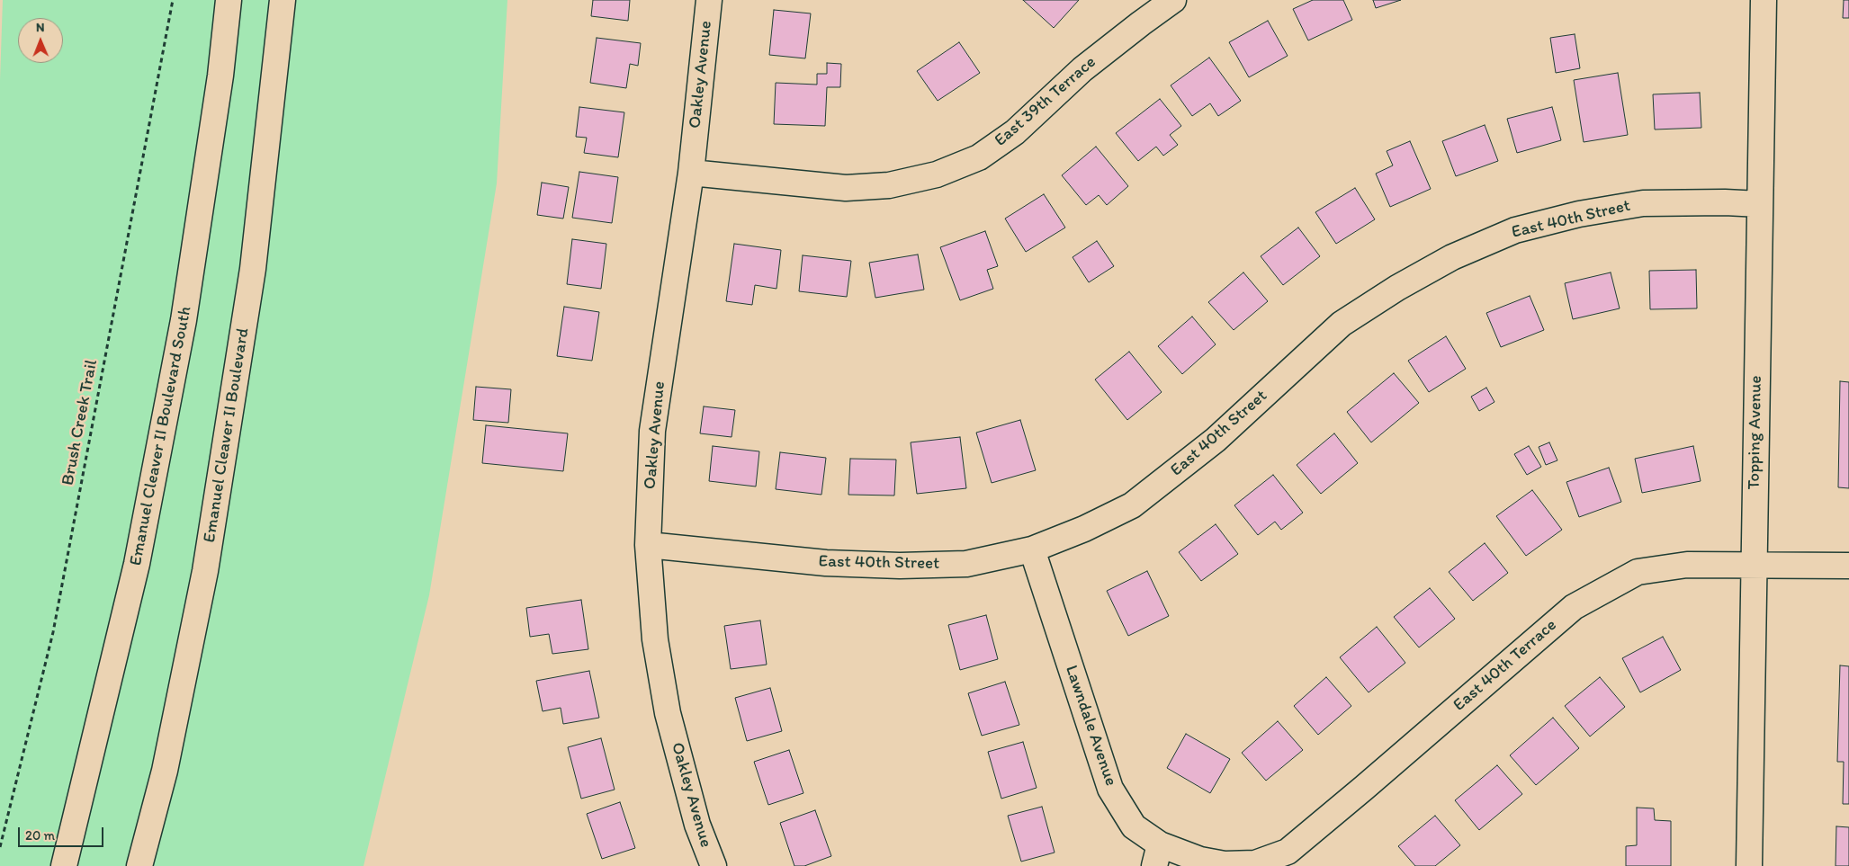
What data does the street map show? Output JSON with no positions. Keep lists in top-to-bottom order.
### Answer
{
  "streets": {
    "street": [
      "Oakley Avenue",
      "East 39th Terrace",
      "East 40th Street",
      "Topping Avenue",
      "Emanuel Cleaver II Boulevard",
      "Emanuel Cleaver II Boulevard South",
      "East 40th Terrace",
      "Lawndale Avenue"
    ],
    "path": ["Brush Creek Trail"]
  },
  "crossings": [
    ["Oakley Avenue", "East 39th Terrace"],
    ["Oakley Avenue", "East 40th Street"],
    ["East 40th Street", "Topping Avenue"],
    ["East 40th Street", "Lawndale Avenue"],
    ["Topping Avenue", "East 40th Terrace"],
    ["East 40th Terrace", "Lawndale Avenue"]
  ],
  "scale_bar": "20 m",
  "north": "top"
}
